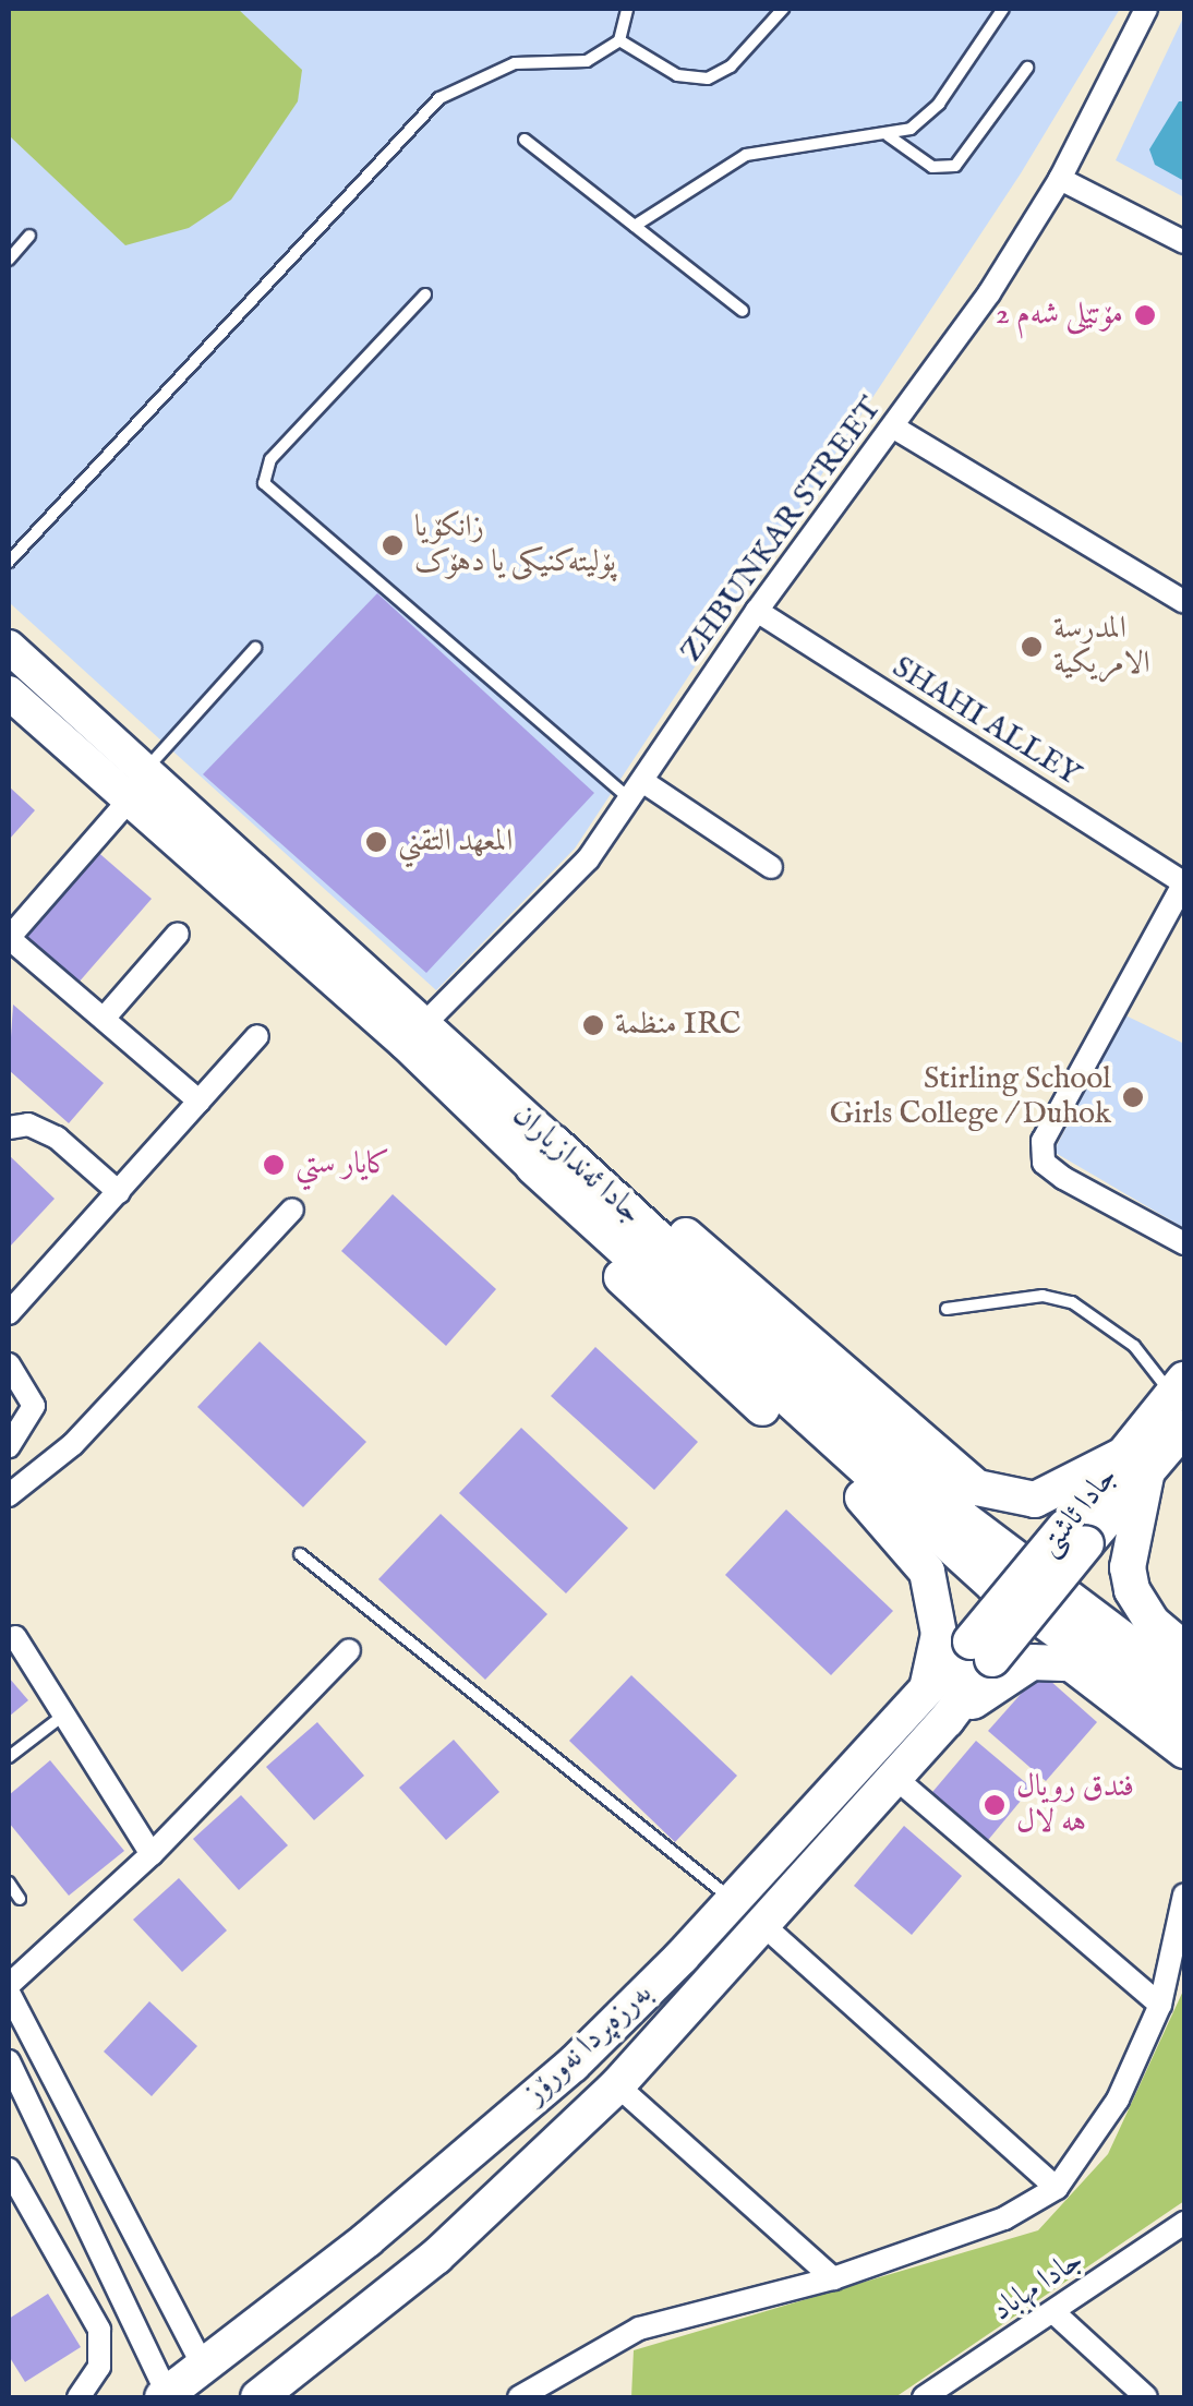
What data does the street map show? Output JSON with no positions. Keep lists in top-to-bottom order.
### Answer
{
  "streets": {
    "main road": ["جادا ئەندازیاران", "جادا ئاشتی", "بەرزەپردا نەورۆز"],
    "street": ["ZHBUNKAR STREET", "SHAHI ALLEY", "جادا مهاباد"]
  },
  "crossings": [
    ["ZHBUNKAR STREET", "SHAHI ALLEY"],
    ["ZHBUNKAR STREET", "جادا ئەندازیاران"],
    ["جادا ئاشتی", "بەرزەپردا نەورۆز"]
  ],
  "places": [
    "مۆتێلی شەم 2",
    "زانکۆیا پۆلیتەکنیکی یا دهۆک",
    "المدرسة الامريكية",
    "المعهد التقني",
    "منظمة IRC",
    "Stirling School Girls College / Duhok",
    "كايار ستي",
    "فندق رويال هه لال"
  ]
}
